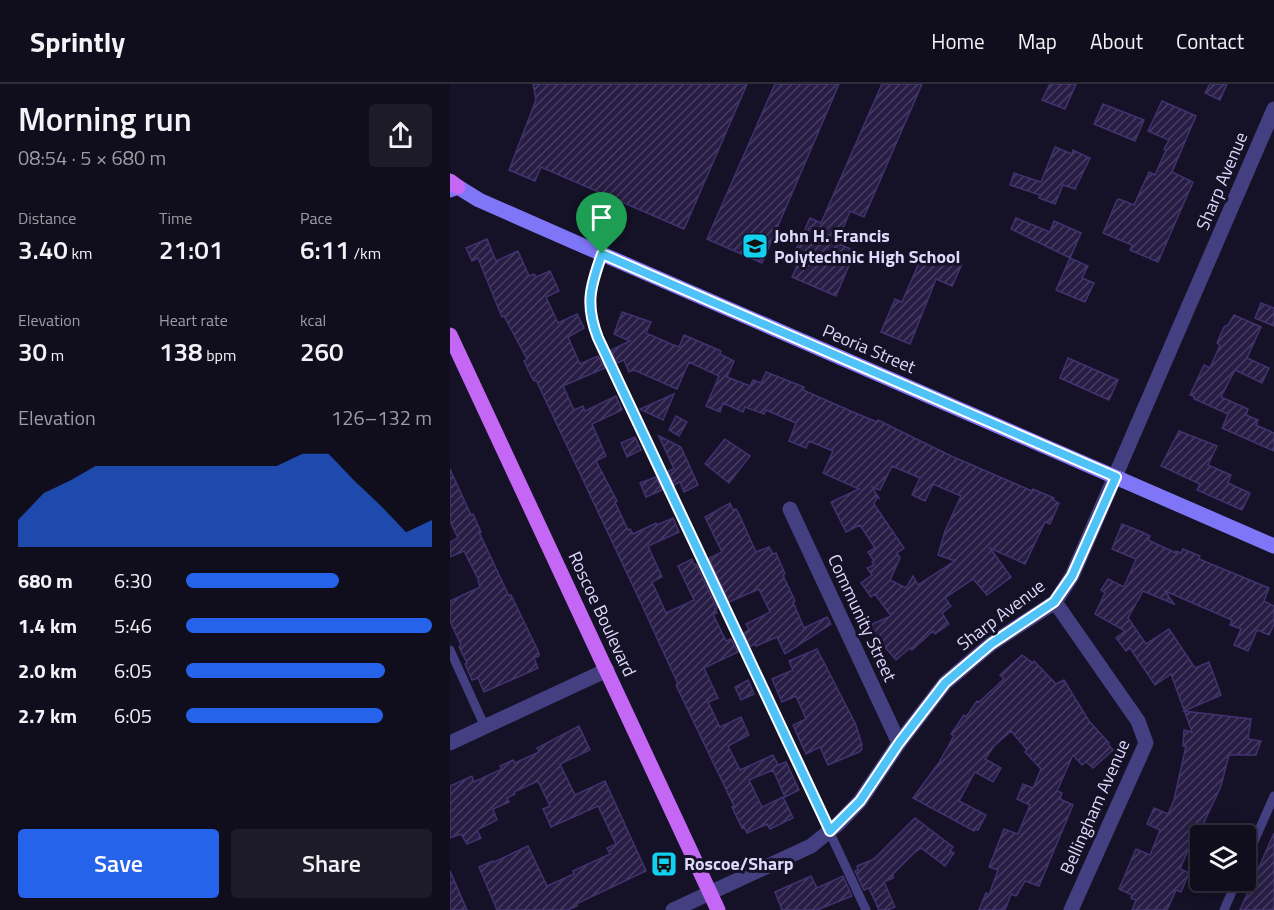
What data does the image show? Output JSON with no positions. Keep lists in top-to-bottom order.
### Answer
{
  "streets": {
    "main road": ["Roscoe Boulevard"],
    "street": [
      "Sharp Avenue",
      "Peoria Street",
      "Community Street",
      "Bellingham Avenue"
    ]
  },
  "crossings": [
    ["Sharp Avenue", "Peoria Street"],
    ["Sharp Avenue", "Roscoe Boulevard"],
    ["Sharp Avenue", "Community Street"],
    ["Sharp Avenue", "Bellingham Avenue"]
  ],
  "places": {
    "school or university": ["John H. Francis Polytechnic High School"],
    "bus stop": ["Roscoe/Sharp"]
  },
  "page": {
    "header": "Sprintly",
    "nav": [
      "Home",
      "Map",
      "About",
      "Contact"
    ],
    "heading": ["Morning run", "08:54 · 5 × 680 m"],
    "stats": [
      ["Distance", "3.40 km"],
      ["Time", "21:01"],
      ["Pace", "6:11 /km"],
      ["Elevation", "30 m"],
      ["Heart rate", "138 bpm"],
      ["kcal", "260"]
    ],
    "chart": ["Elevation", "126–132 m"],
    "list": [
      {
        "name": "680 m",
        "note": "6:30"
      },
      {
        "name": "1.4 km",
        "note": "5:46"
      },
      {
        "name": "2.0 km",
        "note": "6:05"
      },
      {
        "name": "2.7 km",
        "note": "6:05"
      }
    ],
    "buttons": ["Save", "Share"]
  }
}
